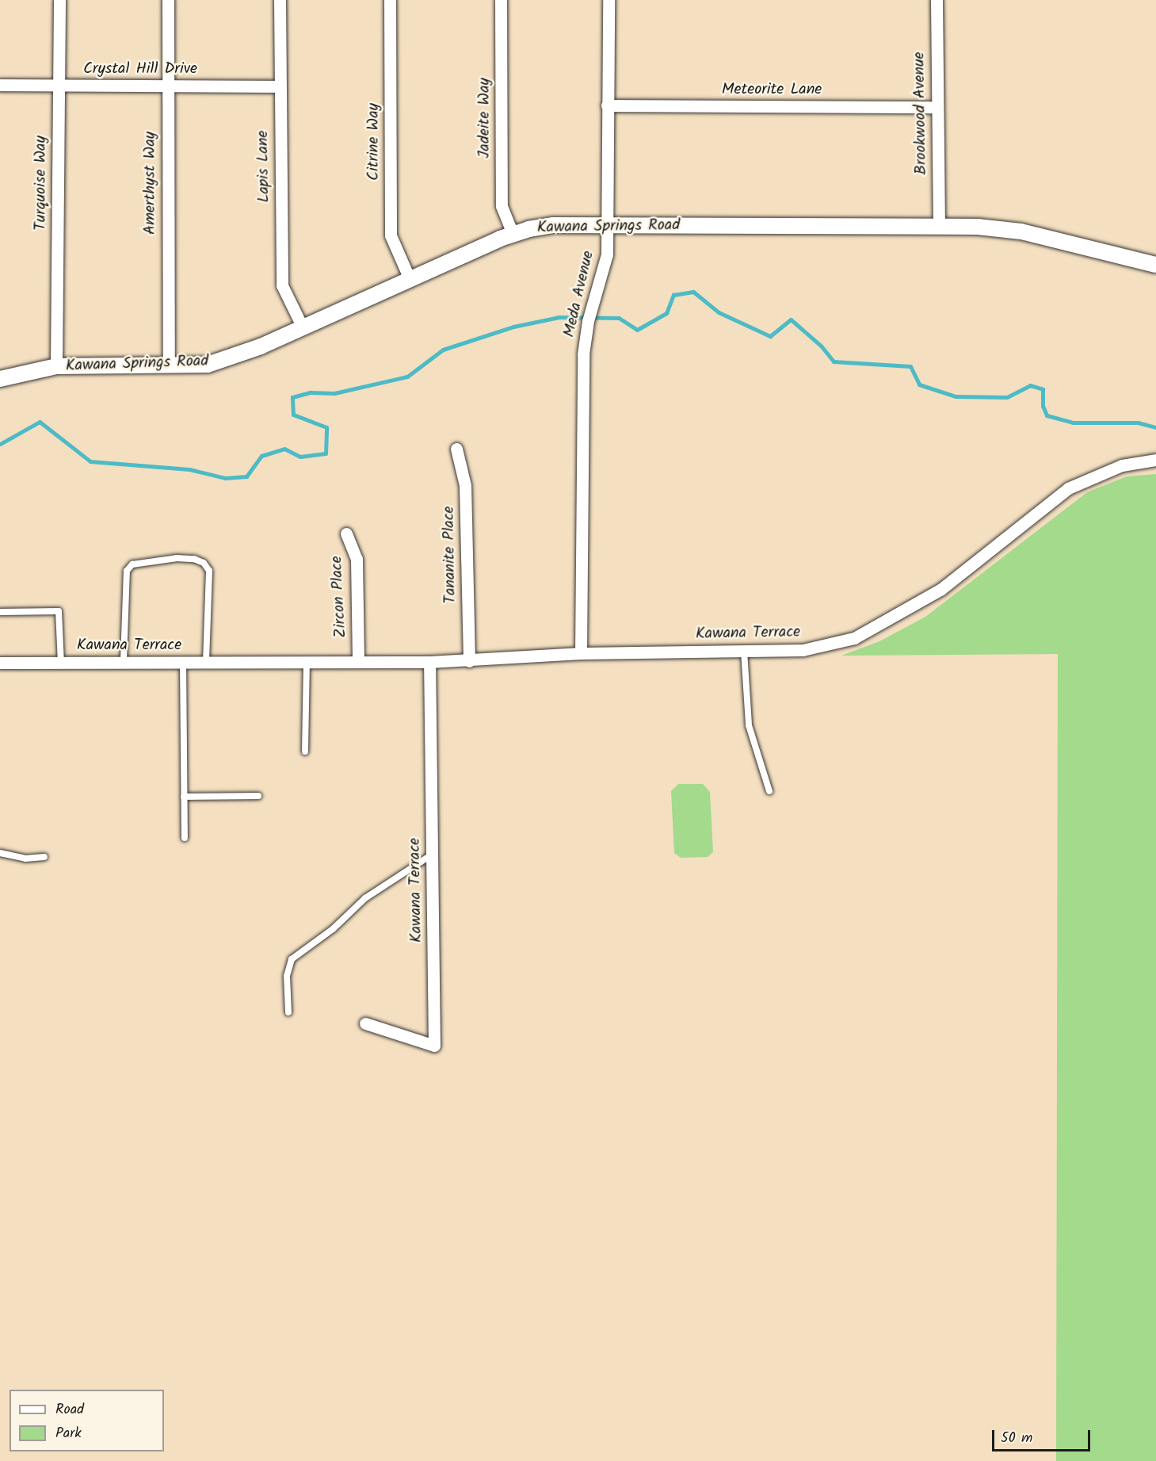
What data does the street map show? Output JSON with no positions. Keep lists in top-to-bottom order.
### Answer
{
  "streets": {
    "street": [
      "Crystal Hill Drive",
      "Meteorite Lane",
      "Brookwood Avenue",
      "Jadeite Way",
      "Citrine Way",
      "Lapis Lane",
      "Turquoise Way",
      "Amerthyst Way",
      "Kawana Springs Road",
      "Meda Avenue",
      "Tananite Place",
      "Zircon Place",
      "Kawana Terrace"
    ]
  },
  "crossings": [
    ["Crystal Hill Drive", "Lapis Lane"],
    ["Crystal Hill Drive", "Turquoise Way"],
    ["Crystal Hill Drive", "Amerthyst Way"],
    ["Meteorite Lane", "Brookwood Avenue"],
    ["Meteorite Lane", "Meda Avenue"],
    ["Brookwood Avenue", "Kawana Springs Road"],
    ["Jadeite Way", "Kawana Springs Road"],
    ["Citrine Way", "Kawana Springs Road"],
    ["Lapis Lane", "Kawana Springs Road"],
    ["Turquoise Way", "Kawana Springs Road"],
    ["Amerthyst Way", "Kawana Springs Road"],
    ["Kawana Springs Road", "Meda Avenue"],
    ["Meda Avenue", "Kawana Terrace"],
    ["Tananite Place", "Kawana Terrace"],
    ["Zircon Place", "Kawana Terrace"]
  ],
  "legend": ["Road", "Park"],
  "scale_bar": "50 m"
}
